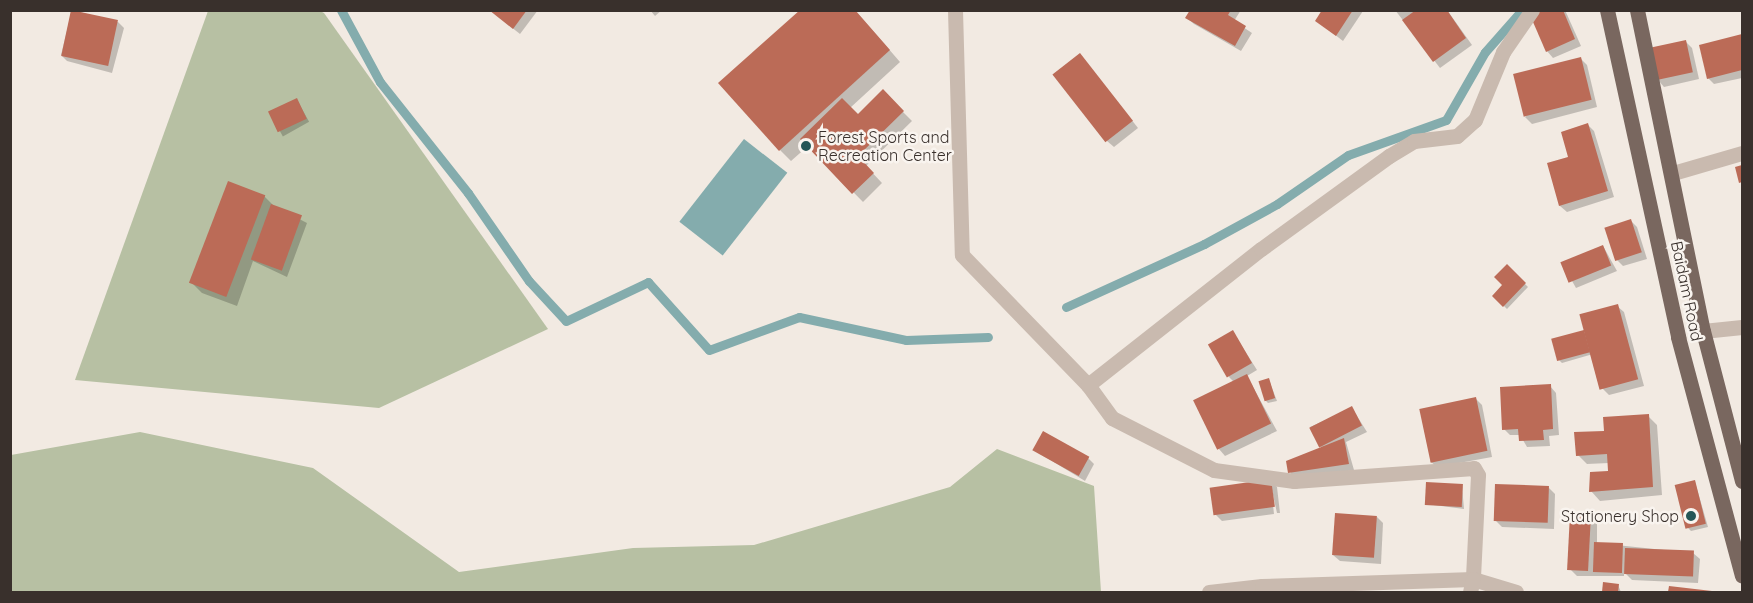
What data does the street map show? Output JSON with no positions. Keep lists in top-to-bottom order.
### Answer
{
  "streets": {
    "main road": ["Baidam Road"]
  },
  "places": ["Forest Sports and Recreation Center", "Stationery Shop"]
}
